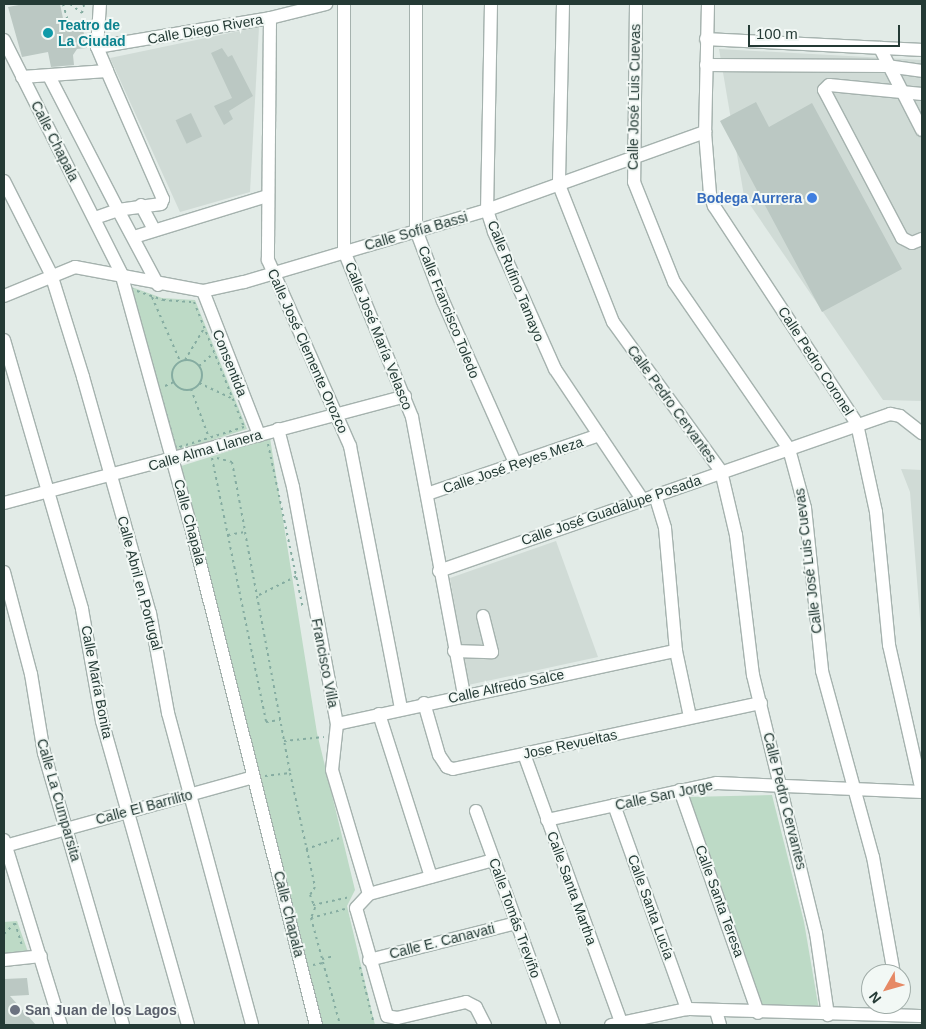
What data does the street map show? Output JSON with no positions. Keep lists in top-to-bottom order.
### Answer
{
  "streets": {
    "street": [
      "Calle Diego Rivera",
      "Calle José Luis Cuevas",
      "Calle Chapala",
      "Calle Sofía Bassi",
      "Calle Rufino Tamayo",
      "Calle Francisco Toledo",
      "Calle José María Velasco",
      "Calle José Clemente Orozco",
      "Calle Pedro Coronel",
      "Consentida",
      "Calle Pedro Cervantes",
      "Calle Alma Llanera",
      "Calle José Reyes Meza",
      "Calle José Guadalupe Posada",
      "Calle Abril en Portugal",
      "Francisco Villa",
      "Calle María Bonita",
      "Calle Alfredo Salce",
      "Jose Revueltas",
      "Calle San Jorge",
      "Calle La Cumparsita",
      "Calle El Barrilito",
      "Calle Santa Martha",
      "Calle Santa Teresa",
      "Calle Santa Lucía",
      "Calle Tomás Treviño",
      "Calle E. Canavati"
    ]
  },
  "crossings": [
    ["Calle Diego Rivera", "Calle José Clemente Orozco"],
    ["Calle José Luis Cuevas", "Calle Sofía Bassi"],
    ["Calle José Luis Cuevas", "Calle José Guadalupe Posada"],
    ["Calle José Luis Cuevas", "Calle San Jorge"],
    ["Calle Chapala", "Calle Sofía Bassi"],
    ["Calle Chapala", "Calle Alma Llanera"],
    ["Calle Chapala", "Calle El Barrilito"],
    ["Calle Sofía Bassi", "Calle Rufino Tamayo"],
    ["Calle Sofía Bassi", "Calle Francisco Toledo"],
    ["Calle Sofía Bassi", "Calle José María Velasco"],
    ["Calle Sofía Bassi", "Calle José Clemente Orozco"],
    ["Calle Sofía Bassi", "Calle Pedro Coronel"],
    ["Calle Sofía Bassi", "Consentida"],
    ["Calle Sofía Bassi", "Calle Pedro Cervantes"],
    ["Calle Sofía Bassi", "Calle Abril en Portugal"],
    ["Calle Rufino Tamayo", "Calle José Reyes Meza"],
    ["Calle Rufino Tamayo", "Calle José Guadalupe Posada"],
    ["Calle Francisco Toledo", "Calle José Reyes Meza"],
    ["Calle José María Velasco", "Calle Alma Llanera"],
    ["Calle José María Velasco", "Calle José Reyes Meza"],
    ["Calle José María Velasco", "Calle José Guadalupe Posada"],
    ["Calle José María Velasco", "Calle Alfredo Salce"],
    ["Calle José Clemente Orozco", "Calle Alma Llanera"],
    ["Calle José Clemente Orozco", "Calle Alfredo Salce"],
    ["Calle Pedro Coronel", "Calle José Guadalupe Posada"],
    ["Calle Pedro Coronel", "Calle San Jorge"],
    ["Consentida", "Calle Alma Llanera"],
    ["Calle Pedro Cervantes", "Calle José Guadalupe Posada"],
    ["Calle Pedro Cervantes", "Jose Revueltas"],
    ["Calle Pedro Cervantes", "Calle San Jorge"],
    ["Calle Alma Llanera", "Calle Abril en Portugal"],
    ["Calle Alma Llanera", "Francisco Villa"],
    ["Calle Alma Llanera", "Calle María Bonita"],
    ["Calle Abril en Portugal", "Calle El Barrilito"],
    ["Francisco Villa", "Calle Alfredo Salce"],
    ["Calle María Bonita", "Calle El Barrilito"],
    ["Calle Alfredo Salce", "Jose Revueltas"],
    ["Jose Revueltas", "Calle Santa Martha"],
    ["Calle San Jorge", "Calle Santa Martha"],
    ["Calle San Jorge", "Calle Santa Teresa"],
    ["Calle San Jorge", "Calle Santa Lucía"],
    ["Calle La Cumparsita", "Calle El Barrilito"],
    ["Calle Tomás Treviño", "Calle E. Canavati"]
  ],
  "places": ["Teatro de La Ciudad", "Bodega Aurrera", "San Juan de los Lagos"],
  "scale_bar": "100 m",
  "north": "bottom left"
}
